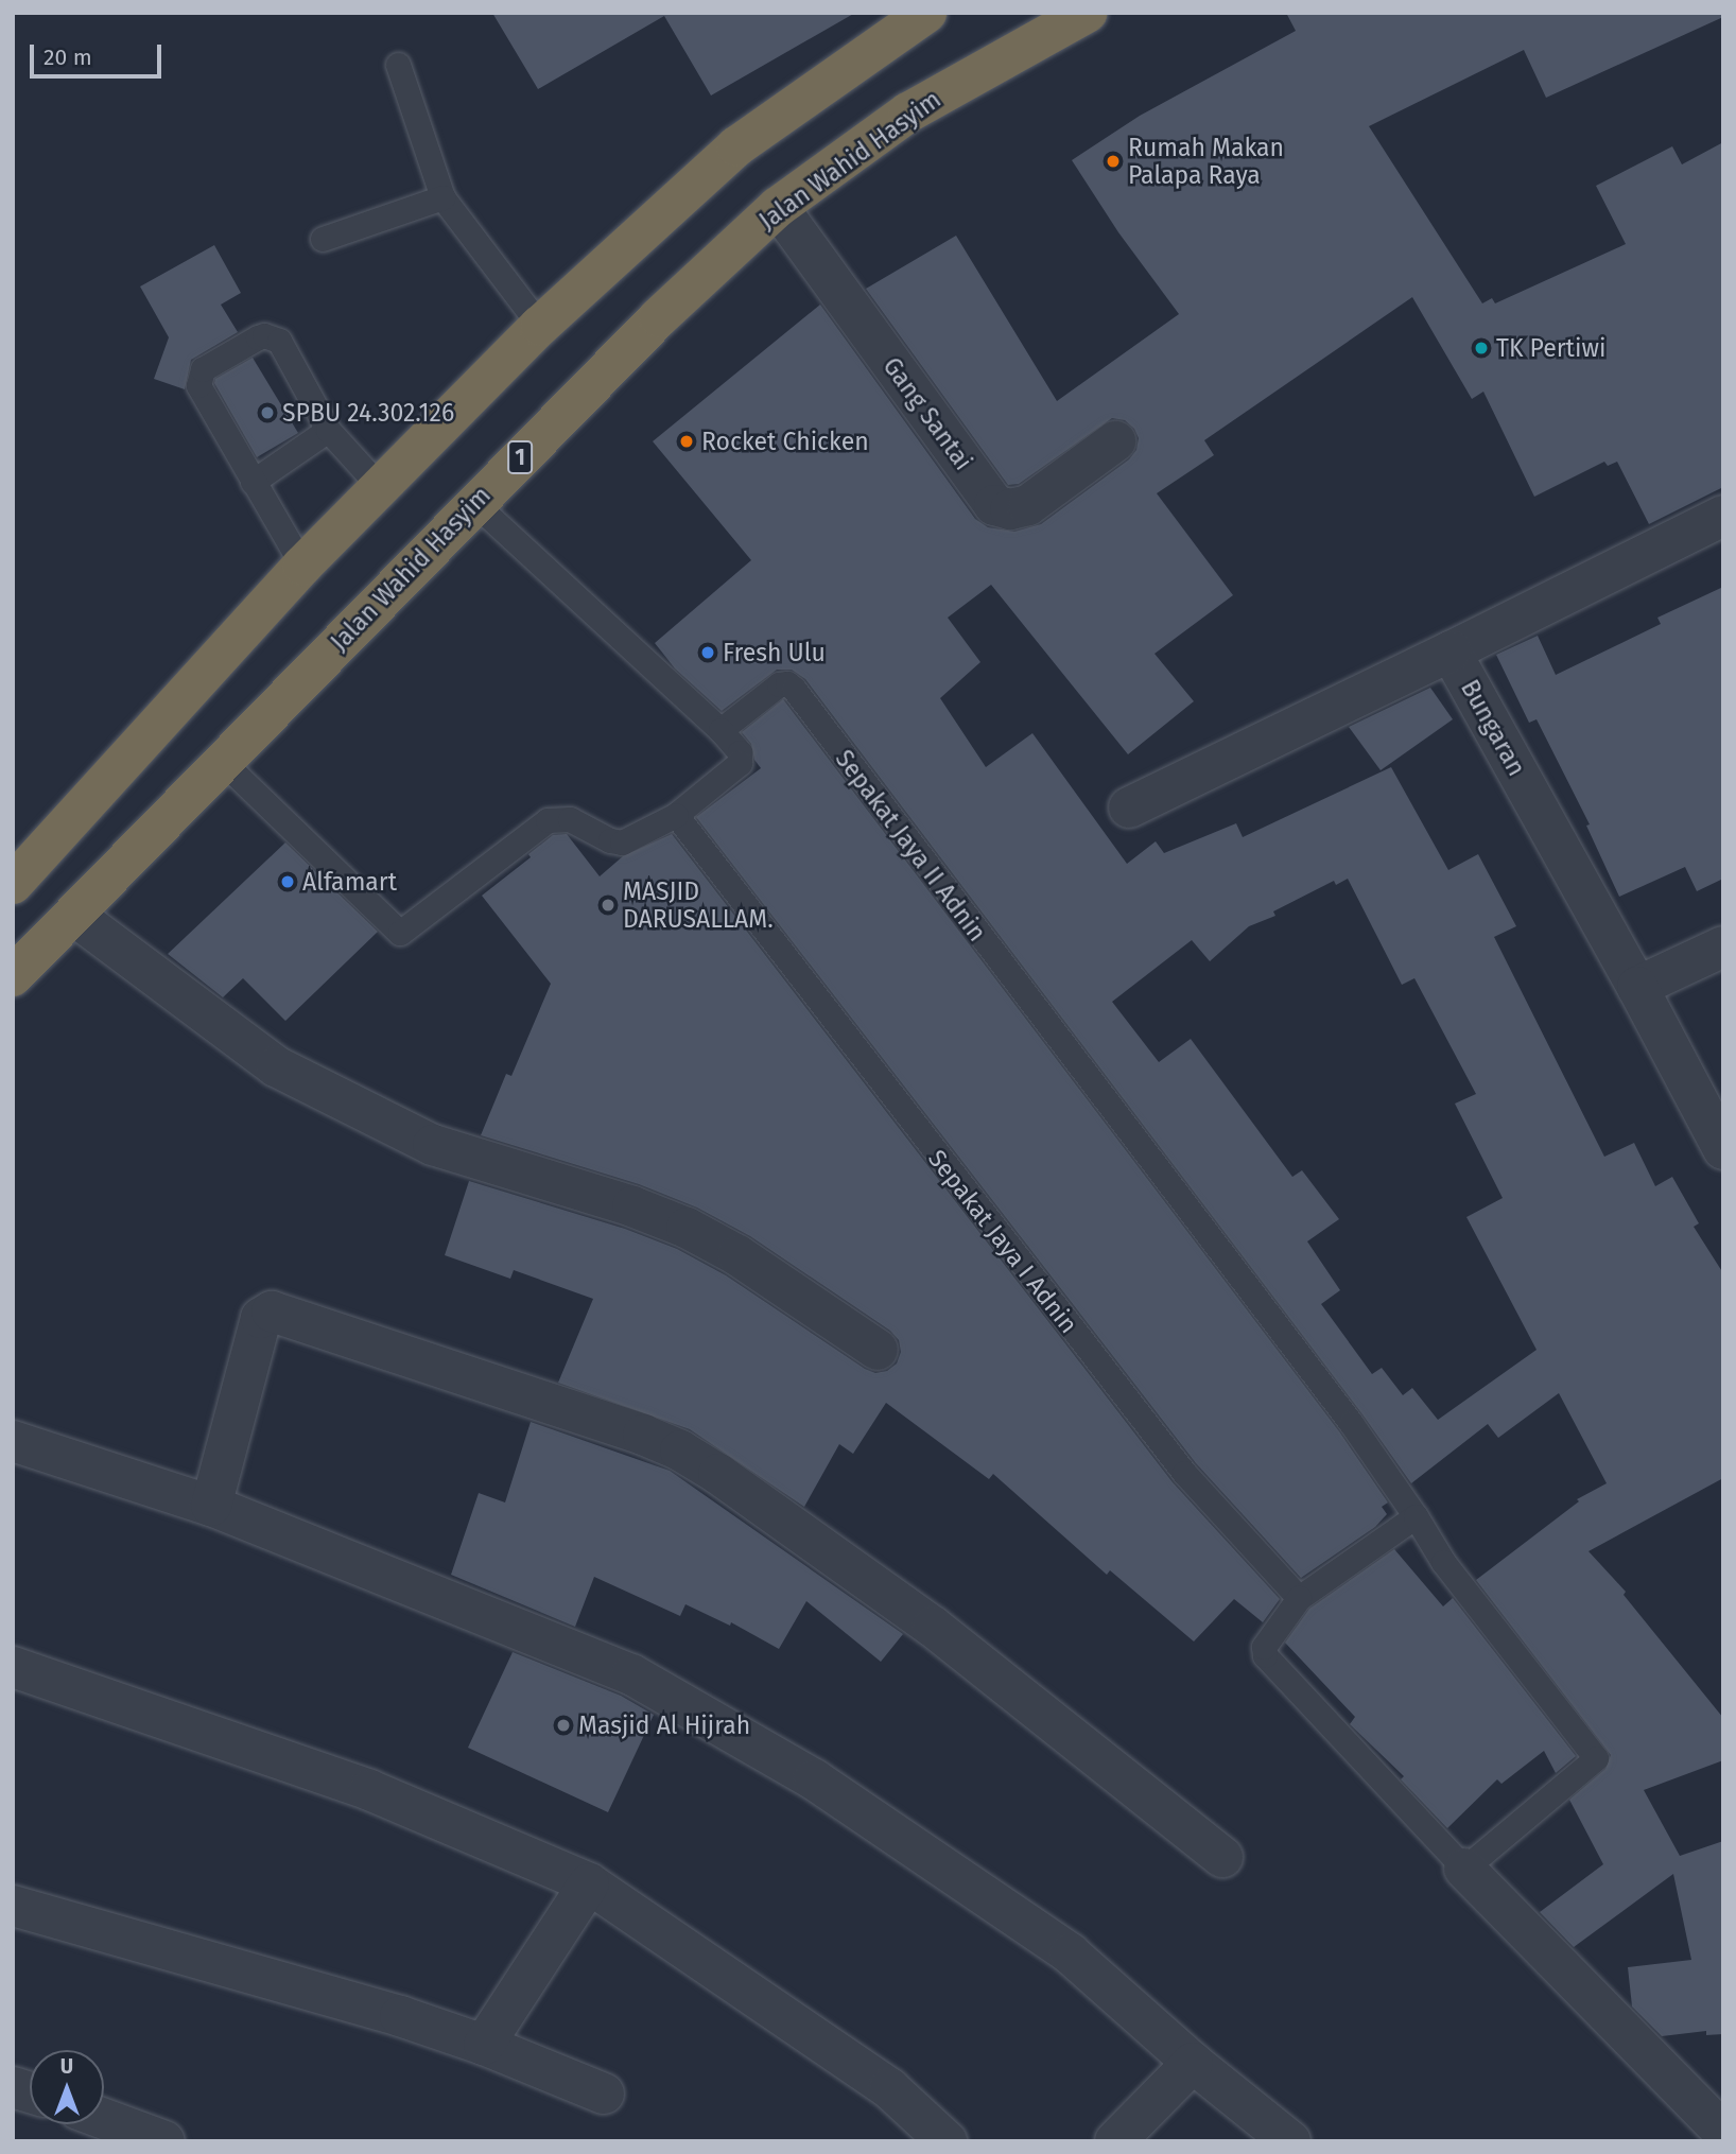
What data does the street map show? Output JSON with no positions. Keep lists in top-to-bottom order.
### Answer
{
  "streets": {
    "highway": ["Jalan Wahid Hasyim", "1"],
    "street": ["Gang Santai", "Bungaran"],
    "lane": ["Sepakat Jaya II Adnin", "Sepakat Jaya I Adnin"]
  },
  "crossings": [
    ["Jalan Wahid Hasyim", "Gang Santai"]
  ],
  "places": [
    "Rumah Makan Palapa Raya",
    "TK Pertiwi",
    "SPBU 24.302.126",
    "Rocket Chicken",
    "Fresh Ulu",
    "Alfamart",
    "MASJID DARUSALLAM.",
    "Masjid Al Hijrah"
  ],
  "scale_bar": "20 m",
  "north": "top"
}
